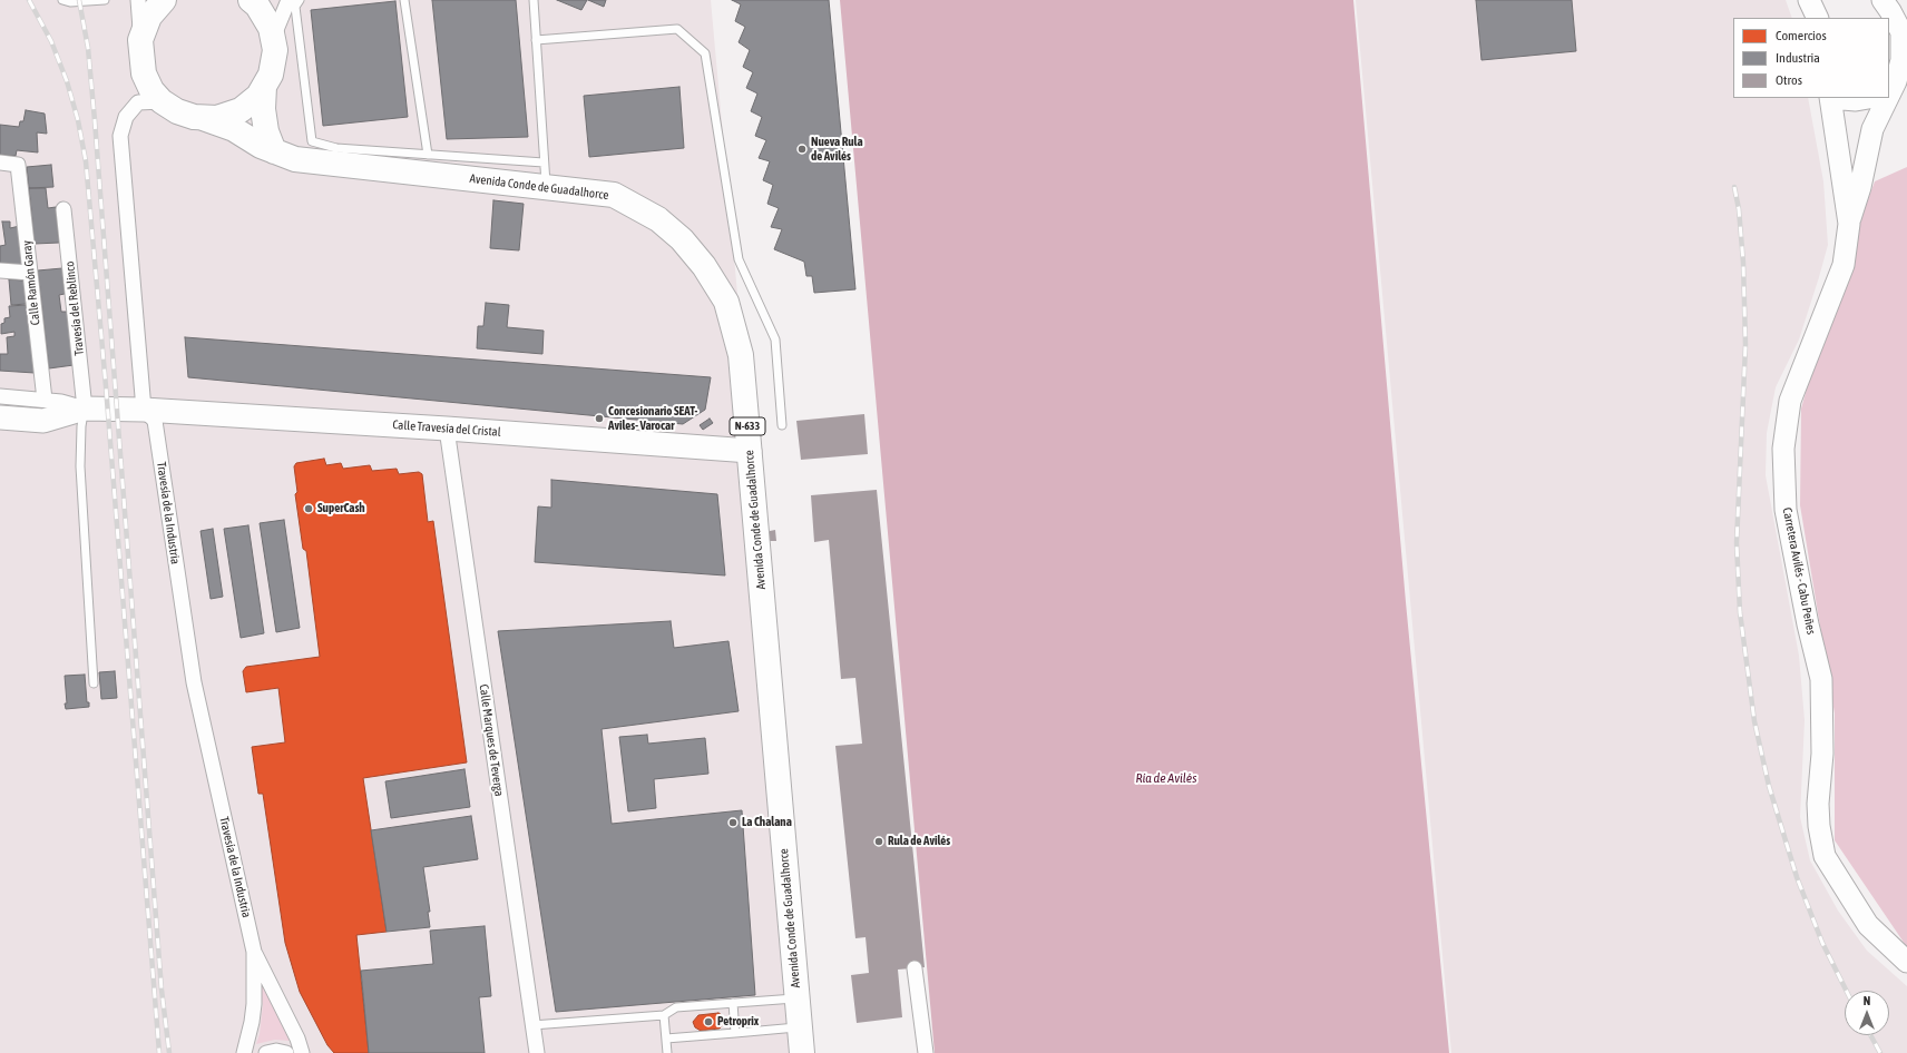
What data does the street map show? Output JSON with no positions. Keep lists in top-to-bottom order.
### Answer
{
  "streets": {
    "highway": ["Avenida Conde de Guadalhorce", "N-633"],
    "main road": ["Calle Travesía del Cristal"],
    "street": [
      "Calle Ramón Garay",
      "Travesía del Reblinco",
      "Travesía de la Industria",
      "Carretera Avilés - Cabu Peñes",
      "Calle Marques de Teverga"
    ]
  },
  "crossings": [
    ["Avenida Conde de Guadalhorce", "Calle Travesía del Cristal"],
    ["Calle Ramón Garay", "Calle Travesía del Cristal"],
    ["Travesía del Reblinco", "Calle Travesía del Cristal"],
    ["Calle Travesía del Cristal", "Travesía de la Industria"],
    ["Calle Travesía del Cristal", "Calle Marques de Teverga"]
  ],
  "water": ["Ría de Avilés"],
  "places": [
    "Nueva Rula de Avilés",
    "Concesionario SEAT- Aviles- Varocar",
    "SuperCash",
    "La Chalana",
    "Rula de Avilés",
    "Petroprix"
  ],
  "legend": ["Comercios", "Industria", "Otros"],
  "north": "top"
}
